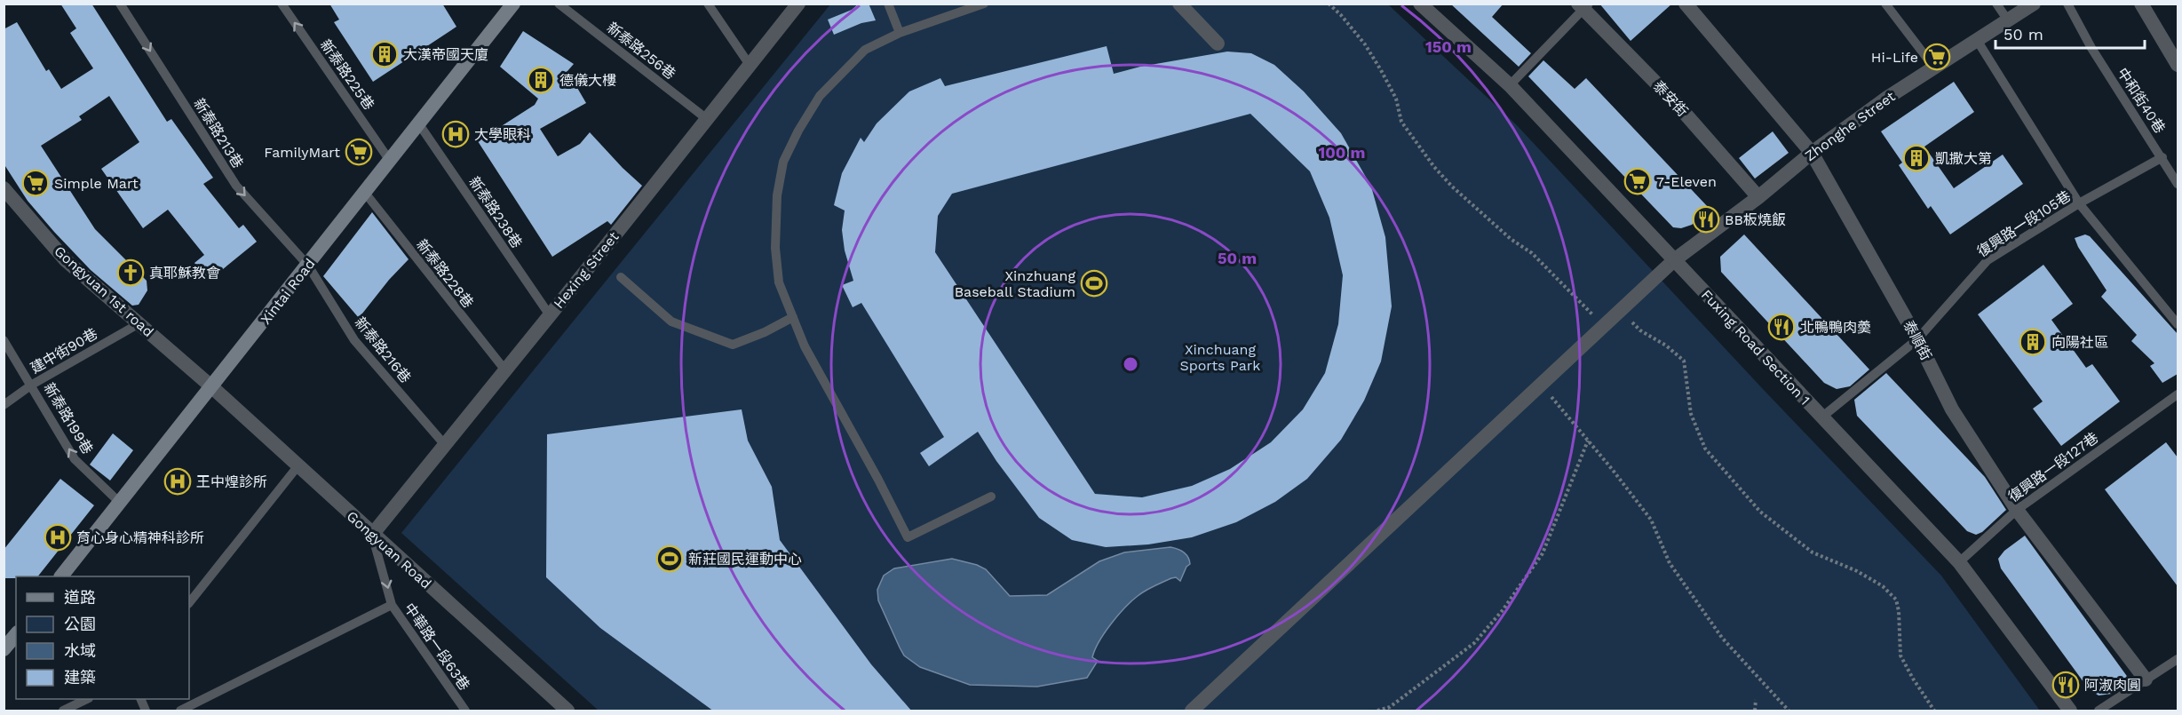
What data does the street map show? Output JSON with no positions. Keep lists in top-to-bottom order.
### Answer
{
  "streets": {
    "main road": ["Xintai Road"],
    "street": [
      "泰安街",
      "Zhonghe Street",
      "Hexing Street",
      "Gongyuan 1st road",
      "泰順街",
      "Fuxing Road Section 1",
      "Gongyuan Road"
    ],
    "lane": [
      "新泰路256巷",
      "新泰路225巷",
      "中和街40巷",
      "新泰路213巷",
      "新泰路238巷",
      "復興路一段105巷",
      "新泰路228巷",
      "新泰路216巷",
      "建中街90巷",
      "新泰路199巷",
      "復興路一段127巷",
      "中華路一段63巷"
    ]
  },
  "crossings": [
    ["新泰路256巷", "Hexing Street"],
    ["新泰路225巷", "Xintai Road"],
    ["泰安街", "Zhonghe Street"],
    ["中和街40巷", "復興路一段105巷"],
    ["Zhonghe Street", "泰順街"],
    ["Zhonghe Street", "Fuxing Road Section 1"],
    ["新泰路213巷", "Xintai Road"],
    ["新泰路213巷", "新泰路216巷"],
    ["新泰路238巷", "Hexing Street"],
    ["新泰路238巷", "Xintai Road"],
    ["復興路一段105巷", "泰順街"],
    ["復興路一段105巷", "Fuxing Road Section 1"],
    ["Hexing Street", "新泰路228巷"],
    ["Hexing Street", "新泰路216巷"],
    ["Hexing Street", "Gongyuan Road"],
    ["Hexing Street", "中華路一段63巷"],
    ["新泰路228巷", "Xintai Road"],
    ["Gongyuan 1st road", "Xintai Road"],
    ["Gongyuan 1st road", "建中街90巷"],
    ["Gongyuan 1st road", "Gongyuan Road"],
    ["Xintai Road", "新泰路216巷"],
    ["Xintai Road", "新泰路199巷"],
    ["Xintai Road", "Gongyuan Road"],
    ["泰順街", "復興路一段127巷"],
    ["Fuxing Road Section 1", "復興路一段127巷"],
    ["建中街90巷", "新泰路199巷"],
    ["Gongyuan Road", "中華路一段63巷"]
  ],
  "one_way": [
    "新泰路225巷",
    "新泰路213巷",
    "新泰路199巷",
    "中華路一段63巷"
  ],
  "parks": ["Xinchuang Sports Park"],
  "places": {
    "building": [
      "大漢帝國天廈",
      "德儀大樓",
      "凱撒大第",
      "向陽社區"
    ],
    "supermarket": [
      "Hi-Life",
      "FamilyMart",
      "7-Eleven",
      "Simple Mart"
    ],
    "hospital": ["大學眼科", "王中煌診所", "育心身心精神科診所"],
    "restaurant": ["BB板燒飯", "北鴨鴨肉羮", "阿淑肉圓"],
    "church": ["真耶穌教會"],
    "sports": ["Xinzhuang Baseball Stadium", "新莊國民運動中心"]
  },
  "legend": [
    "道路",
    "公園",
    "水域",
    "建築"
  ],
  "scale_bar": "50 m",
  "rings": ["150 m", "100 m", "50 m"]
}
